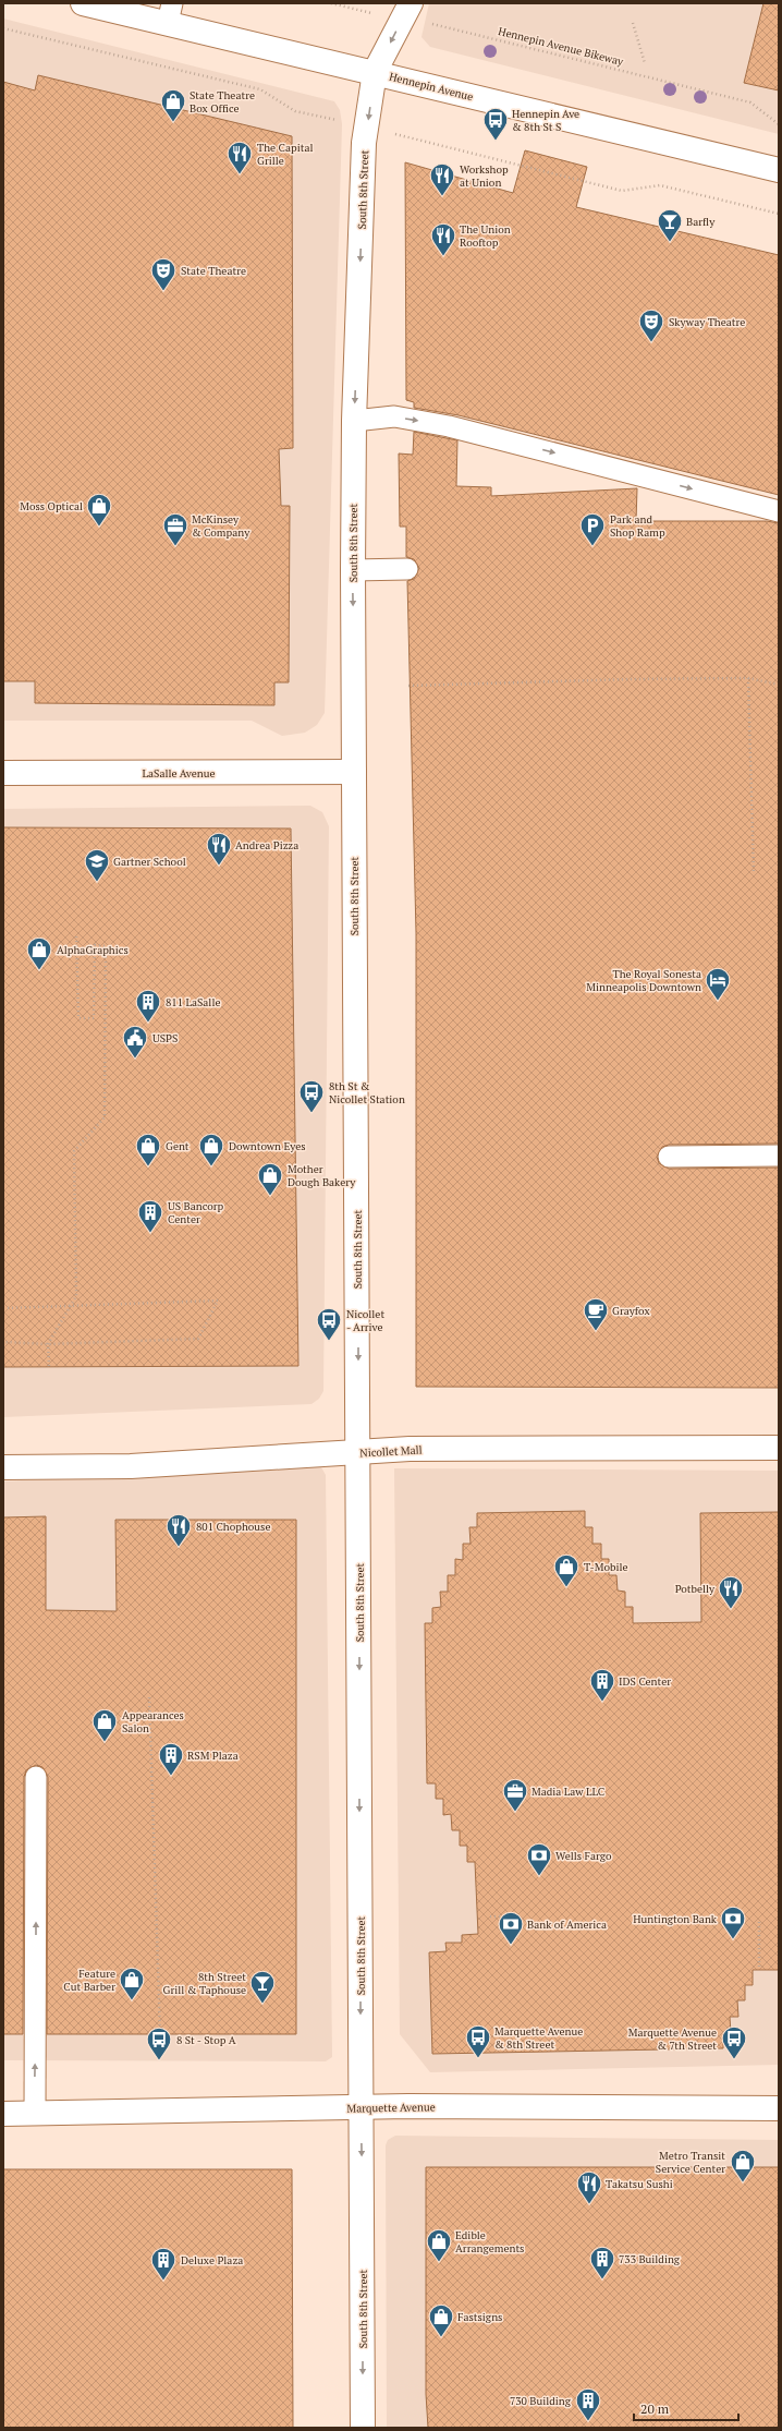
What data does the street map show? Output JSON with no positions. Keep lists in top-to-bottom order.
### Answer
{
  "streets": {
    "main road": [
      "Hennepin Avenue",
      "South 8th Street",
      "LaSalle Avenue",
      "Nicollet Mall",
      "Marquette Avenue"
    ],
    "path": ["Hennepin Avenue Bikeway"]
  },
  "crossings": [
    ["Hennepin Avenue Bikeway", "South 8th Street"],
    ["Hennepin Avenue", "South 8th Street"],
    ["South 8th Street", "LaSalle Avenue"],
    ["South 8th Street", "Nicollet Mall"],
    ["South 8th Street", "Marquette Avenue"]
  ],
  "one_way": ["South 8th Street"],
  "places": {
    "shop": [
      "State Theatre Box Office",
      "Moss Optical",
      "AlphaGraphics",
      "Gent",
      "Downtown Eyes",
      "Mother Dough Bakery",
      "T-Mobile",
      "Appearances Salon",
      "Feature Cut Barber",
      "Metro Transit Service Center",
      "Edible Arrangements",
      "Fastsigns"
    ],
    "bus stop": [
      "Hennepin Ave & 8th St S",
      "8th St & Nicollet Station",
      "Nicollet - Arrive",
      "Marquette Avenue & 8th Street",
      "Marquette Avenue & 7th Street",
      "8 St - Stop A"
    ],
    "restaurant": [
      "The Capital Grille",
      "Workshop at Union",
      "The Union Rooftop",
      "Andrea Pizza",
      "801 Chophouse",
      "Potbelly",
      "Takatsu Sushi"
    ],
    "bar": ["Barfly", "8th Street Grill & Taphouse"],
    "theatre": ["State Theatre", "Skyway Theatre"],
    "office": ["McKinsey & Company", "Madia Law LLC"],
    "parking": ["Park and Shop Ramp"],
    "school or university": ["Gartner School"],
    "hotel": ["The Royal Sonesta Minneapolis Downtown"],
    "building": [
      "811 LaSalle",
      "US Bancorp Center",
      "IDS Center",
      "RSM Plaza",
      "733 Building",
      "Deluxe Plaza",
      "730 Building"
    ],
    "public building": ["USPS"],
    "cafe": ["Grayfox"],
    "bank": ["Wells Fargo", "Huntington Bank", "Bank of America"]
  },
  "scale_bar": "20 m"
}
